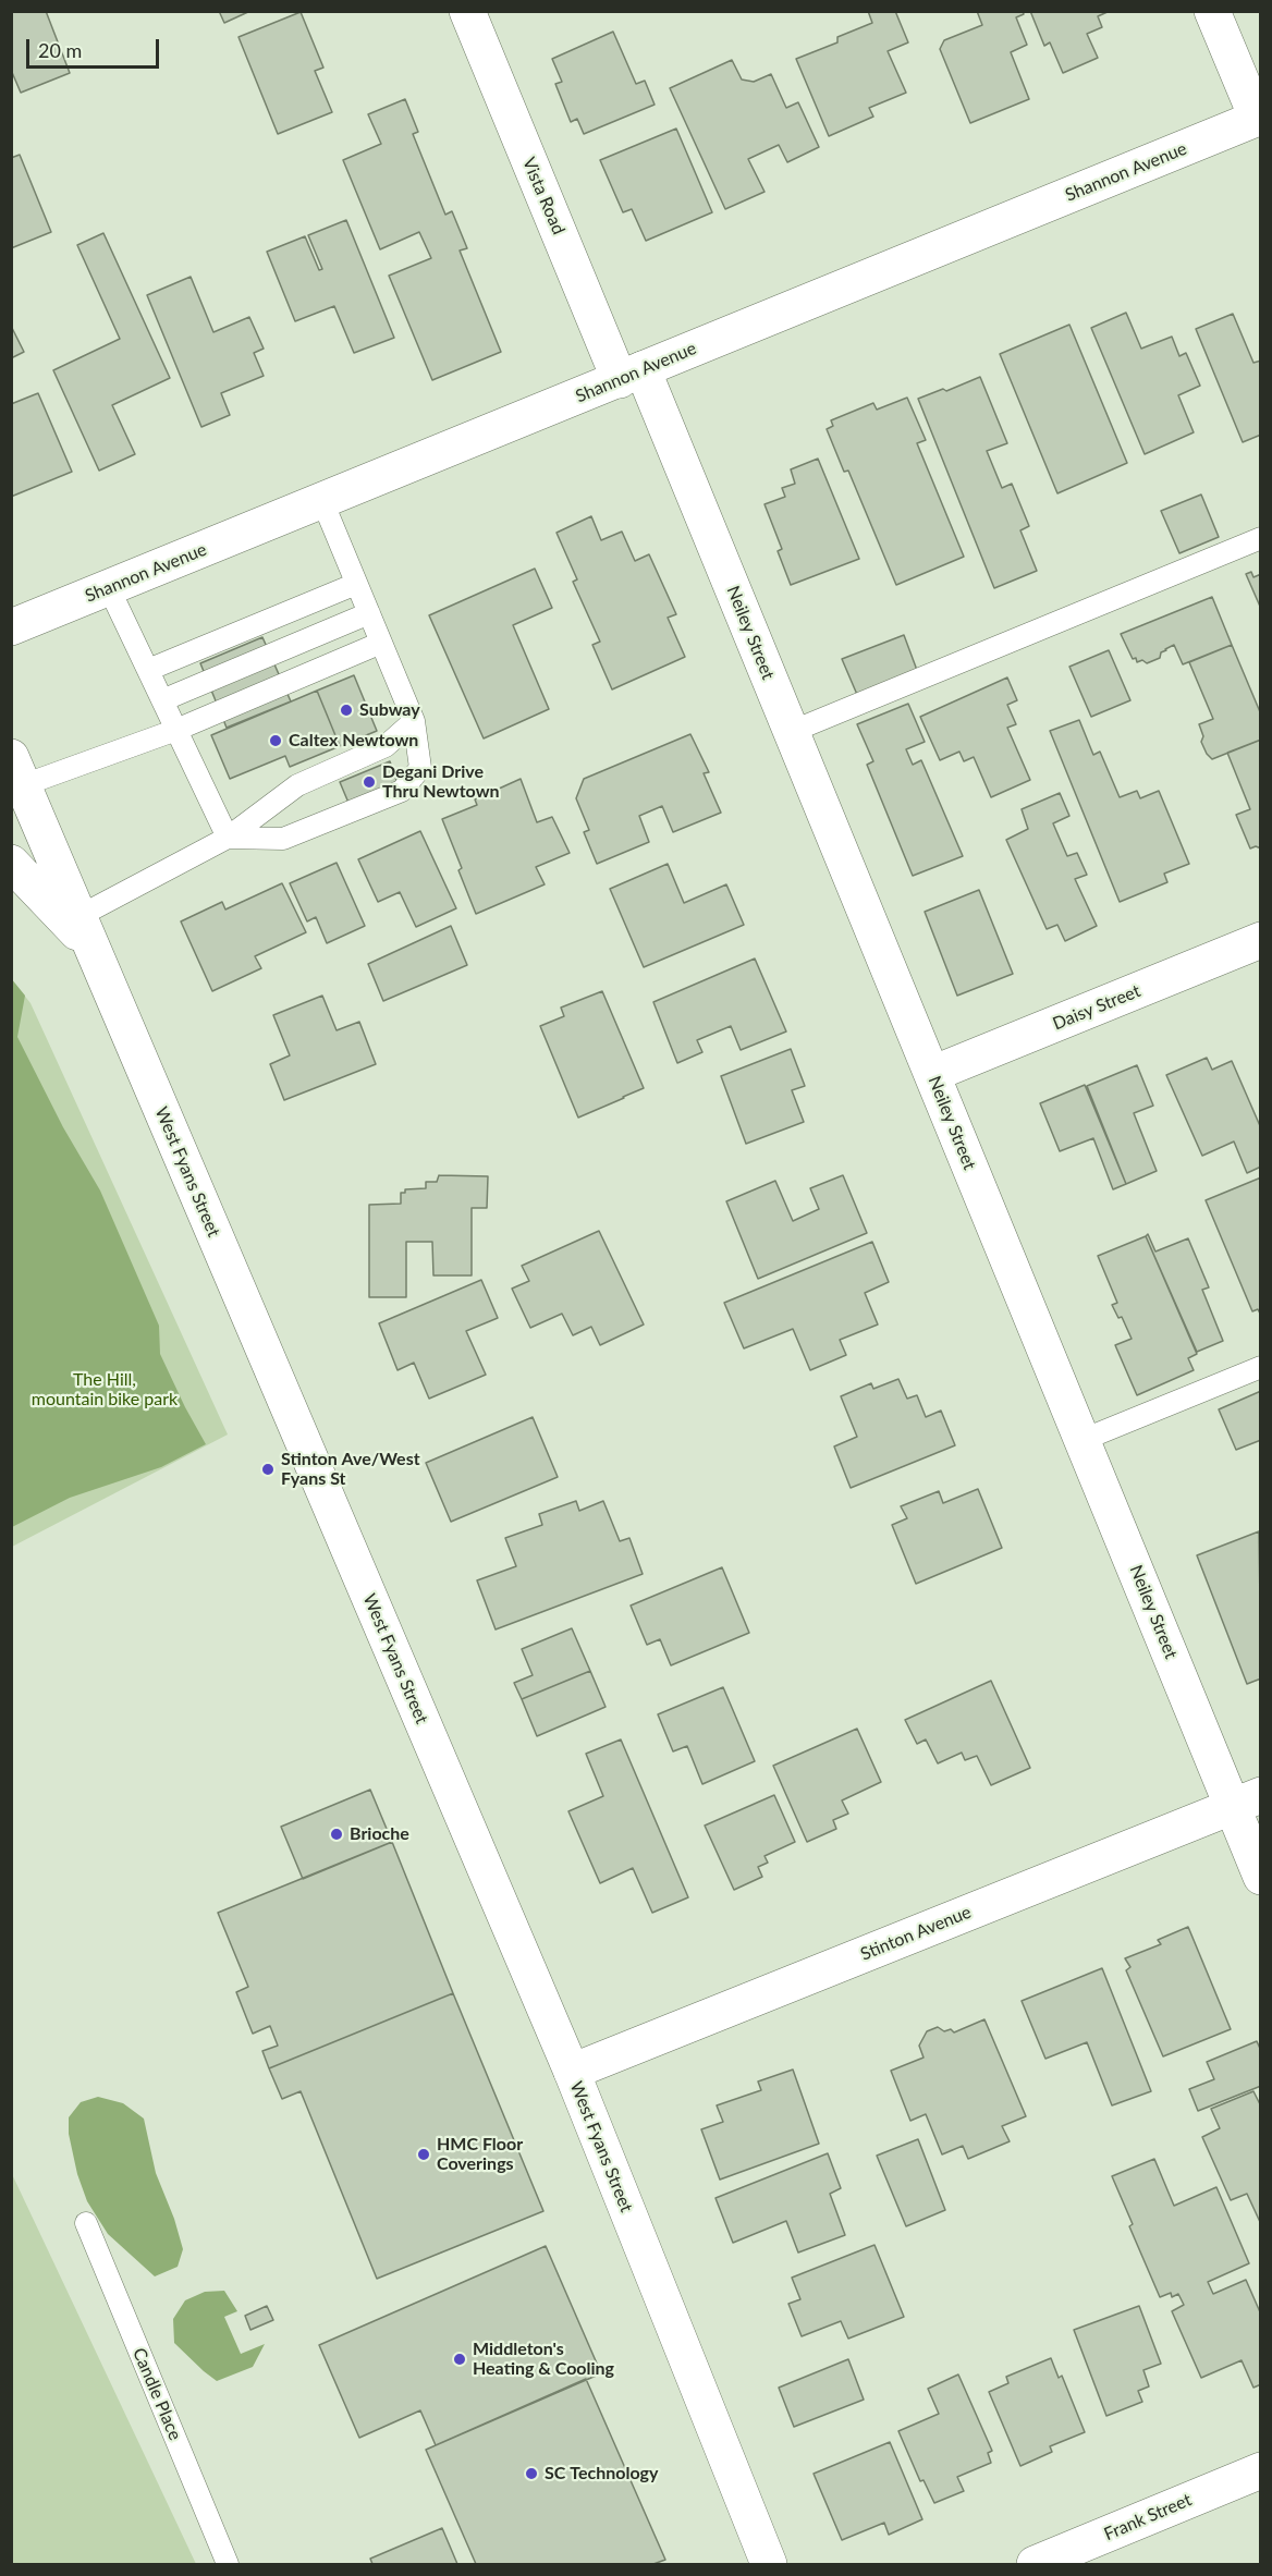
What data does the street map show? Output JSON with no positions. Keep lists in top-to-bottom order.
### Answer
{
  "streets": {
    "street": [
      "Shannon Avenue",
      "Vista Road",
      "Neiley Street",
      "Daisy Street",
      "West Fyans Street",
      "Stinton Avenue",
      "Frank Street"
    ],
    "lane": ["Candle Place"]
  },
  "crossings": [
    ["Shannon Avenue", "Vista Road"],
    ["Shannon Avenue", "Neiley Street"],
    ["Vista Road", "Neiley Street"],
    ["Neiley Street", "Daisy Street"],
    ["Neiley Street", "Stinton Avenue"],
    ["West Fyans Street", "Stinton Avenue"]
  ],
  "parks": ["The Hill, mountain bike park"],
  "places": [
    "Subway",
    "Caltex Newtown",
    "Degani Drive Thru Newtown",
    "Stinton Ave/West Fyans St",
    "Brioche",
    "HMC Floor Coverings",
    "Middleton's Heating & Cooling",
    "SC Technology"
  ],
  "scale_bar": "20 m"
}
